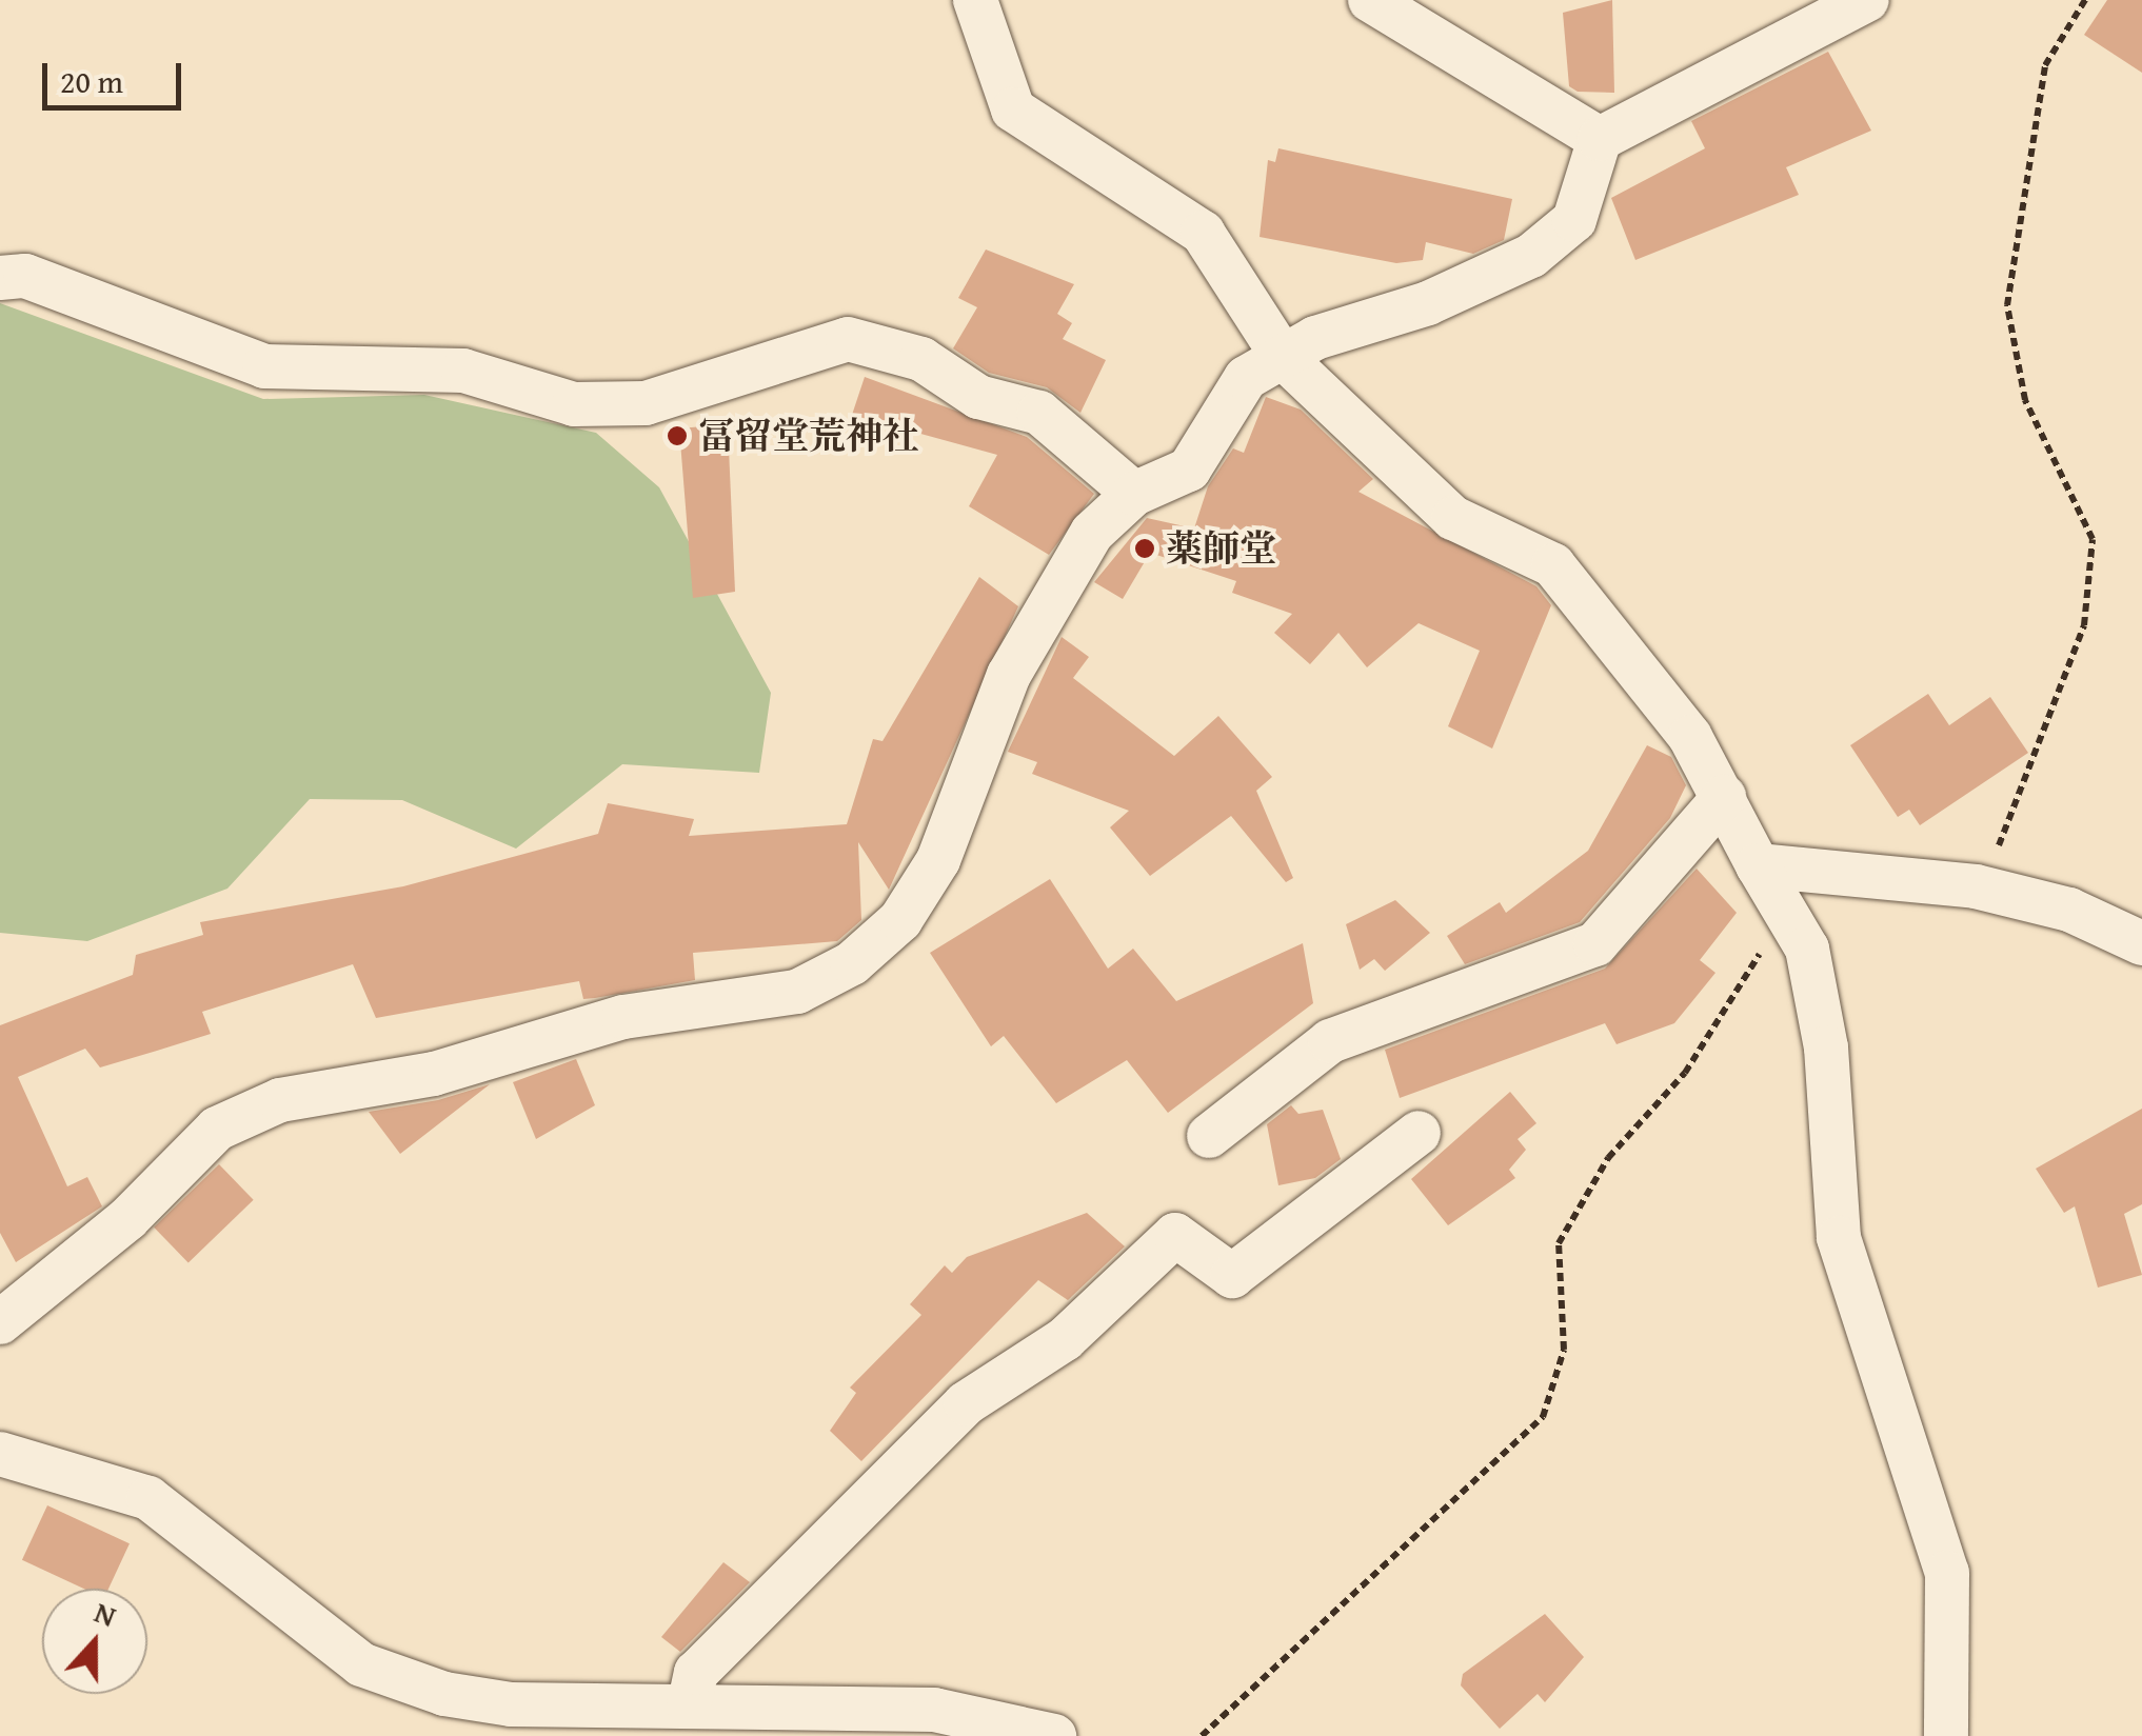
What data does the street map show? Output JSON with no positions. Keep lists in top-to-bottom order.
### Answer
{
  "places": ["冨留堂荒神社", "薬師堂"],
  "scale_bar": "20 m",
  "north": "top"
}
